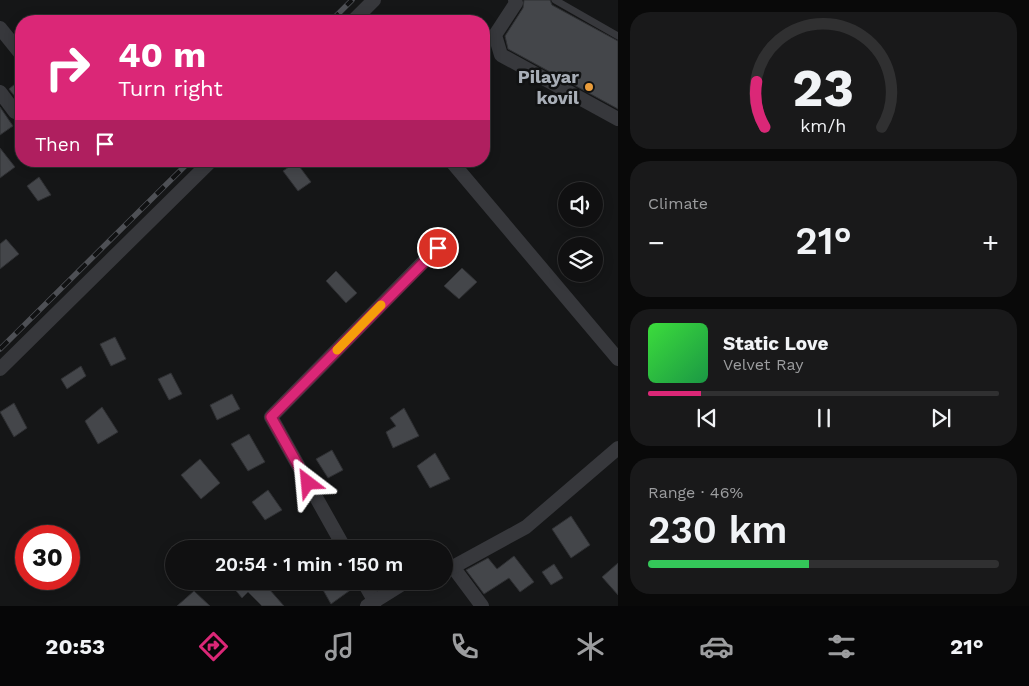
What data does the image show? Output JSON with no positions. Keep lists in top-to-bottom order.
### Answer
{
  "places": ["Pilayar kovil"],
  "page": {
    "turn": ["40 m", "Turn right"],
    "then": "Then",
    "tile": [
      "Climate",
      ["Range · 46%", "230 km"]
    ],
    "heat": ["−", "21°", "+"],
    "song": ["Static Love", "Velvet Ray"],
    "limit": "30",
    "trip": "20:54 · 1 min · 150 m",
    "tabs": ["20:53", "21°"],
    "gauge": ["23", "km/h"]
  }
}
